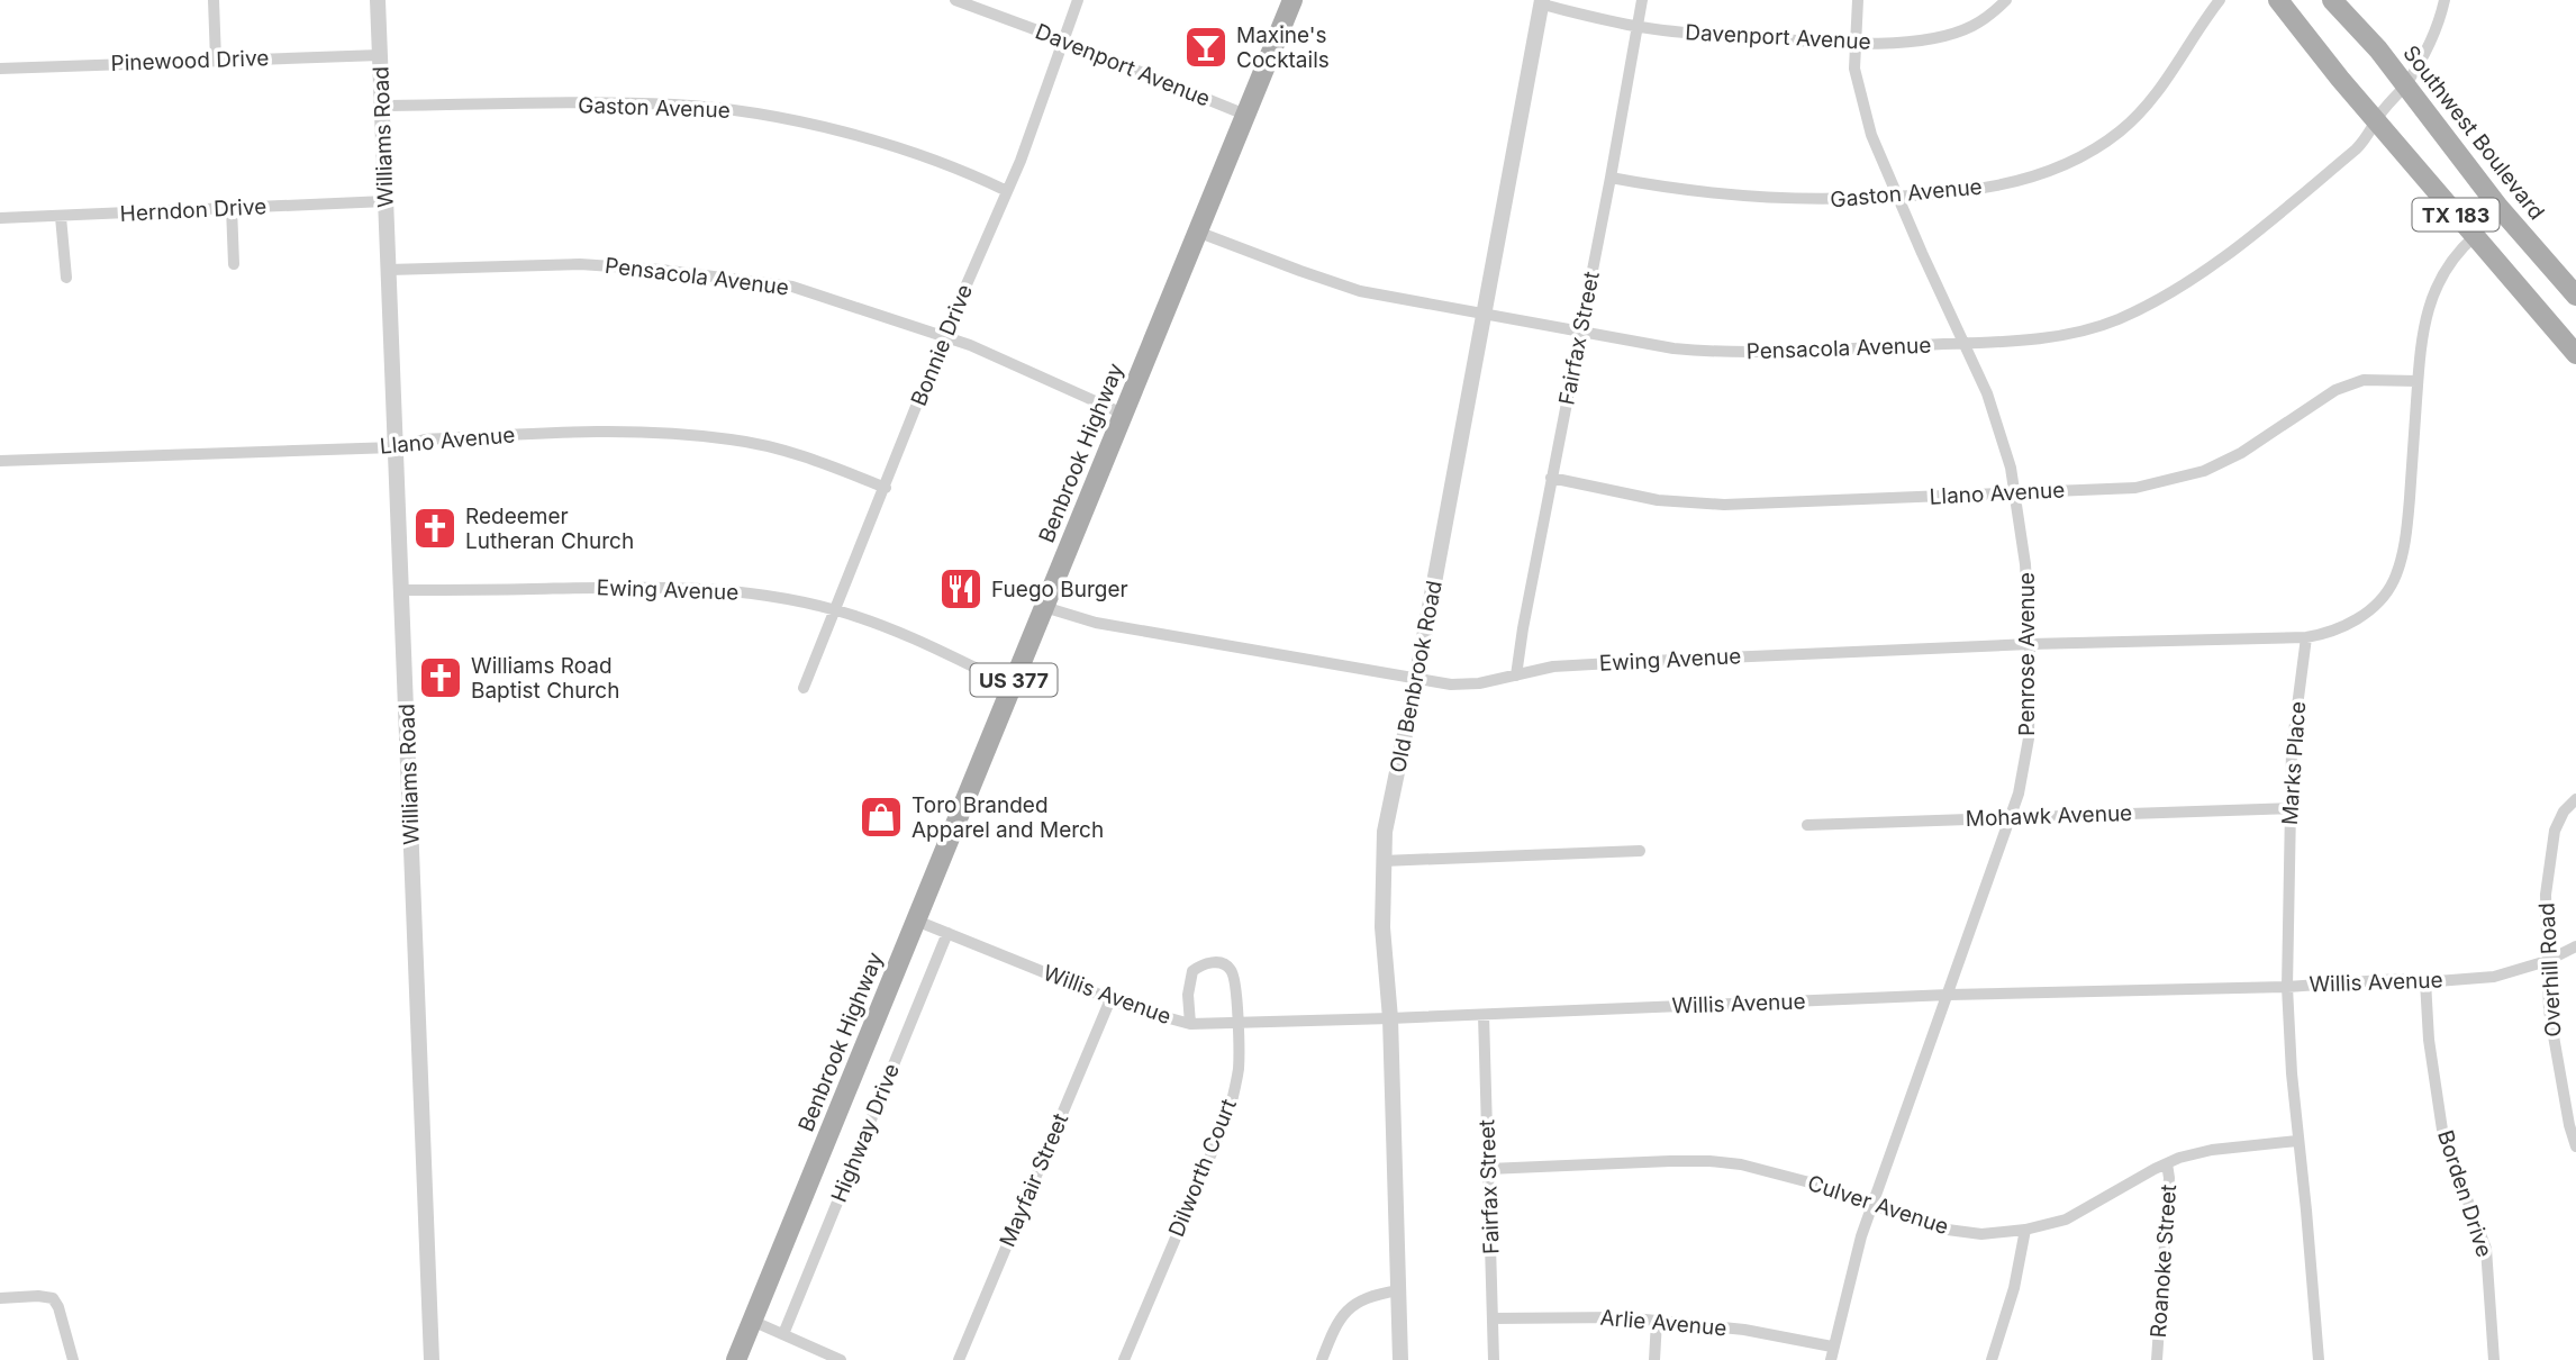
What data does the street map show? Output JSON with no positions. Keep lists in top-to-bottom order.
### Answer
{
  "streets": {
    "main road": [
      "Southwest Boulevard",
      "TX 183",
      "Benbrook Highway",
      "US 377"
    ],
    "street": [
      "Davenport Avenue",
      "Pinewood Drive",
      "Gaston Avenue",
      "Williams Road",
      "Herndon Drive",
      "Pensacola Avenue",
      "Fairfax Street",
      "Bonnie Drive",
      "Llano Avenue",
      "Ewing Avenue",
      "Penrose Avenue",
      "Old Benbrook Road",
      "Marks Place",
      "Mohawk Avenue",
      "Overhill Road",
      "Willis Avenue",
      "Highway Drive",
      "Dilworth Court",
      "Mayfair Street",
      "Borden Drive",
      "Culver Avenue",
      "Roanoke Street",
      "Arlie Avenue"
    ]
  },
  "crossings": [
    ["Davenport Avenue", "Fairfax Street"],
    ["Davenport Avenue", "Bonnie Drive"],
    ["Davenport Avenue", "Benbrook Highway"],
    ["Davenport Avenue", "Penrose Avenue"],
    ["Davenport Avenue", "Old Benbrook Road"],
    ["Pinewood Drive", "Williams Road"],
    ["Gaston Avenue", "Williams Road"],
    ["Gaston Avenue", "Fairfax Street"],
    ["Gaston Avenue", "Bonnie Drive"],
    ["Gaston Avenue", "Penrose Avenue"],
    ["Southwest Boulevard", "Pensacola Avenue"],
    ["Williams Road", "Herndon Drive"],
    ["Williams Road", "Pensacola Avenue"],
    ["Williams Road", "Llano Avenue"],
    ["Williams Road", "Ewing Avenue"],
    ["TX 183", "Pensacola Avenue"],
    ["Pensacola Avenue", "Fairfax Street"],
    ["Pensacola Avenue", "Bonnie Drive"],
    ["Pensacola Avenue", "Benbrook Highway"],
    ["Pensacola Avenue", "Penrose Avenue"],
    ["Pensacola Avenue", "Old Benbrook Road"],
    ["Fairfax Street", "Llano Avenue"],
    ["Fairfax Street", "Ewing Avenue"],
    ["Fairfax Street", "Willis Avenue"],
    ["Fairfax Street", "Culver Avenue"],
    ["Fairfax Street", "Arlie Avenue"],
    ["Bonnie Drive", "Llano Avenue"],
    ["Bonnie Drive", "Ewing Avenue"],
    ["Llano Avenue", "Penrose Avenue"],
    ["Benbrook Highway", "Ewing Avenue"],
    ["Benbrook Highway", "Willis Avenue"],
    ["Ewing Avenue", "Penrose Avenue"],
    ["Ewing Avenue", "Old Benbrook Road"],
    ["Ewing Avenue", "Marks Place"],
    ["Penrose Avenue", "Mohawk Avenue"],
    ["Penrose Avenue", "Willis Avenue"],
    ["Penrose Avenue", "Culver Avenue"],
    ["Penrose Avenue", "Arlie Avenue"],
    ["Old Benbrook Road", "Willis Avenue"],
    ["Marks Place", "Mohawk Avenue"],
    ["Marks Place", "Willis Avenue"],
    ["Marks Place", "Culver Avenue"],
    ["Overhill Road", "Willis Avenue"],
    ["Willis Avenue", "Highway Drive"],
    ["Willis Avenue", "Dilworth Court"],
    ["Willis Avenue", "Mayfair Street"],
    ["Willis Avenue", "Borden Drive"],
    ["Culver Avenue", "Roanoke Street"]
  ],
  "places": {
    "bar": ["Maxine's Cocktails"],
    "church": ["Redeemer Lutheran Church", "Williams Road Baptist Church"],
    "restaurant": ["Fuego Burger"],
    "shop": ["Toro Branded Apparel and Merch"]
  }
}
